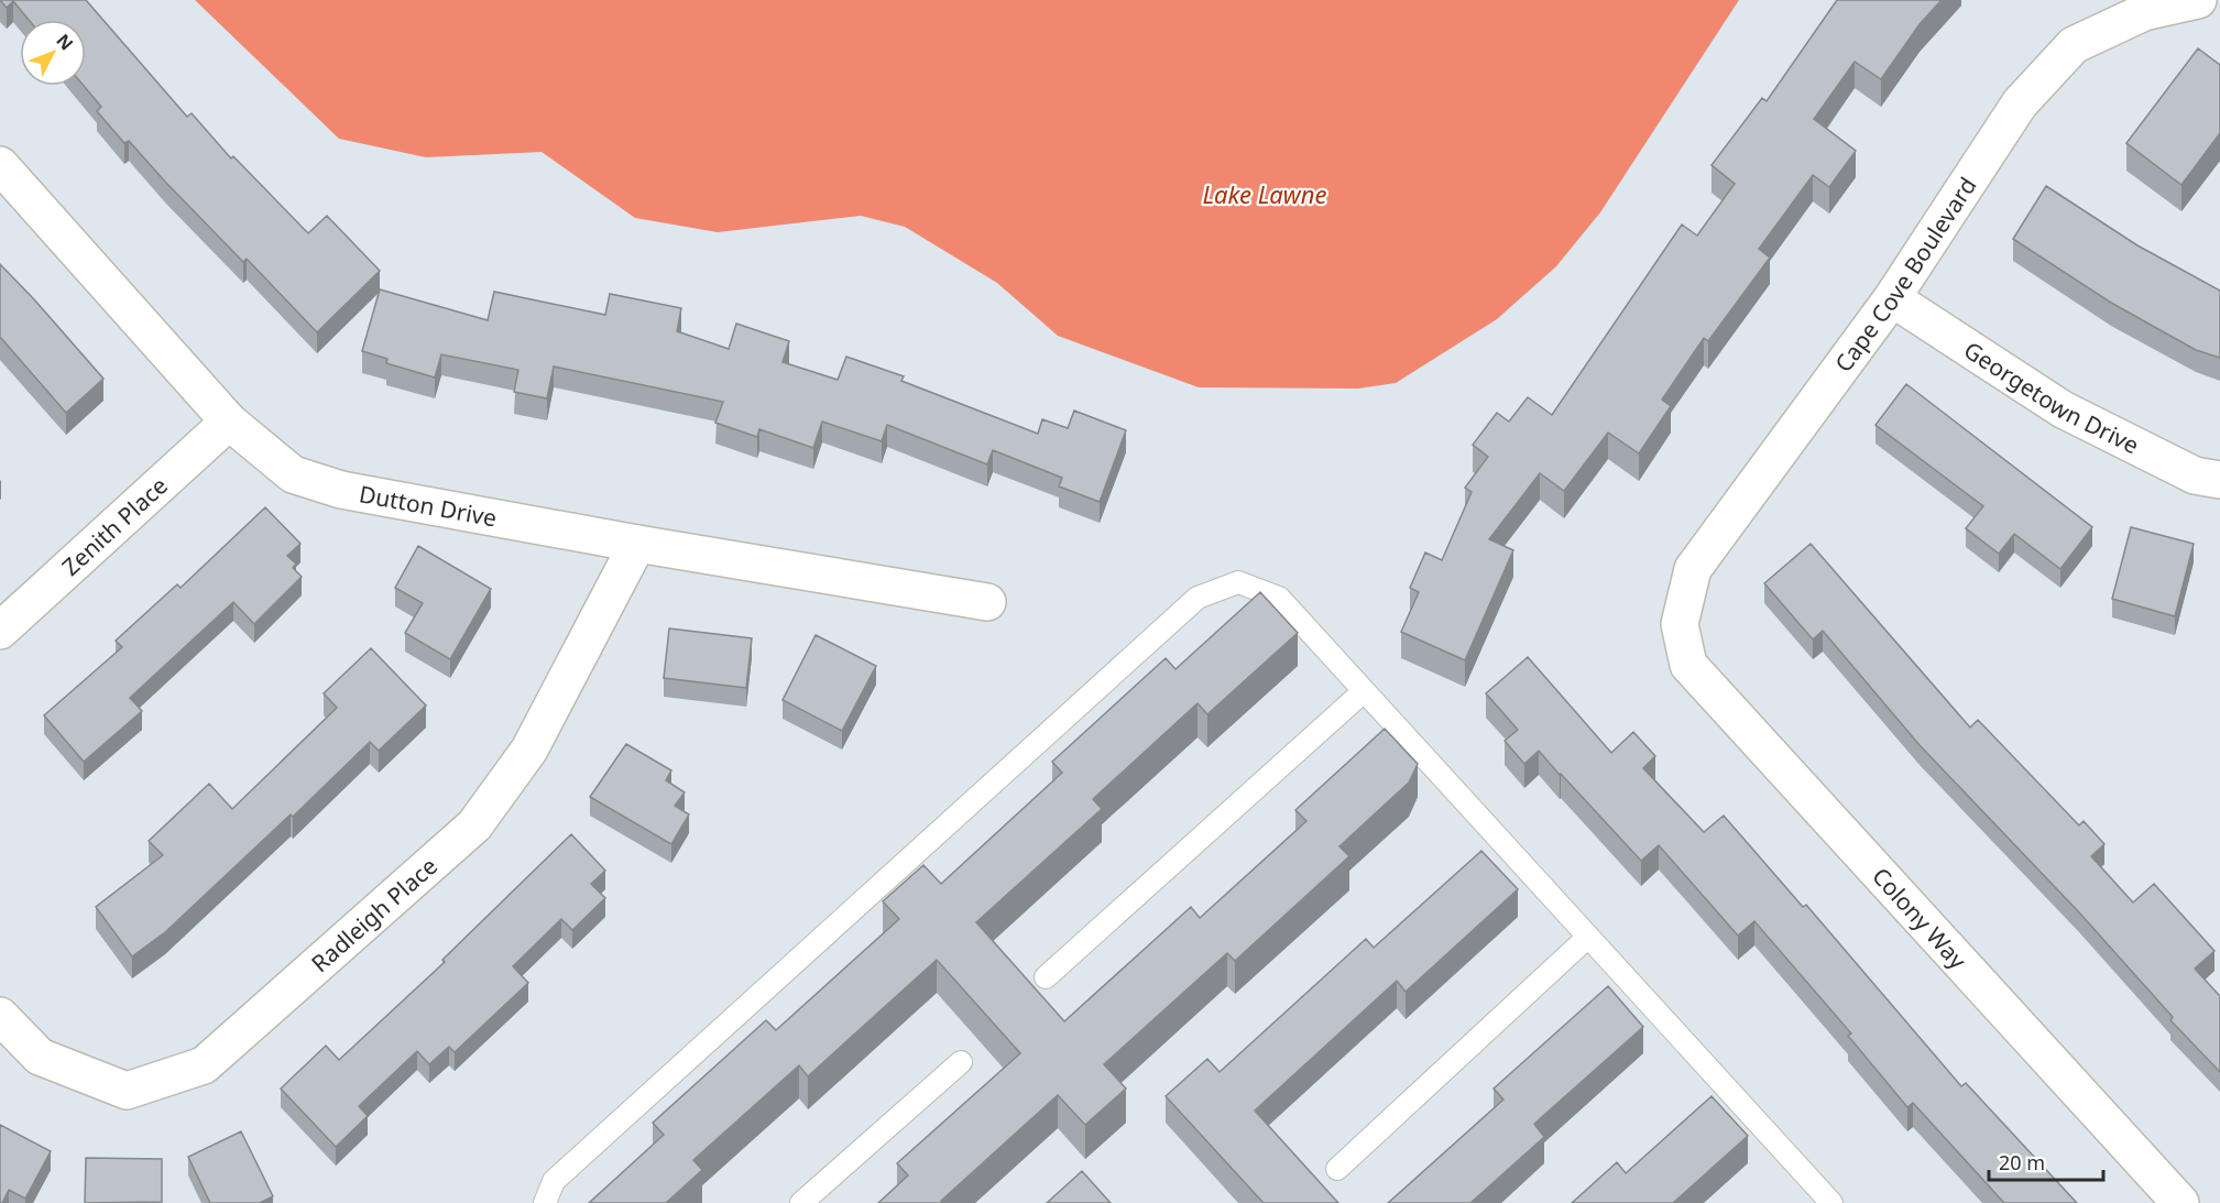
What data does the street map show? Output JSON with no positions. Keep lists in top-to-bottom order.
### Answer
{
  "streets": {
    "street": [
      "Cape Cove Boulevard",
      "Georgetown Drive",
      "Dutton Drive",
      "Zenith Place",
      "Radleigh Place",
      "Colony Way"
    ]
  },
  "crossings": [
    ["Cape Cove Boulevard", "Georgetown Drive"],
    ["Cape Cove Boulevard", "Colony Way"],
    ["Dutton Drive", "Zenith Place"],
    ["Dutton Drive", "Radleigh Place"]
  ],
  "water": ["Lake Lawne"],
  "scale_bar": "20 m",
  "north": "top right"
}
